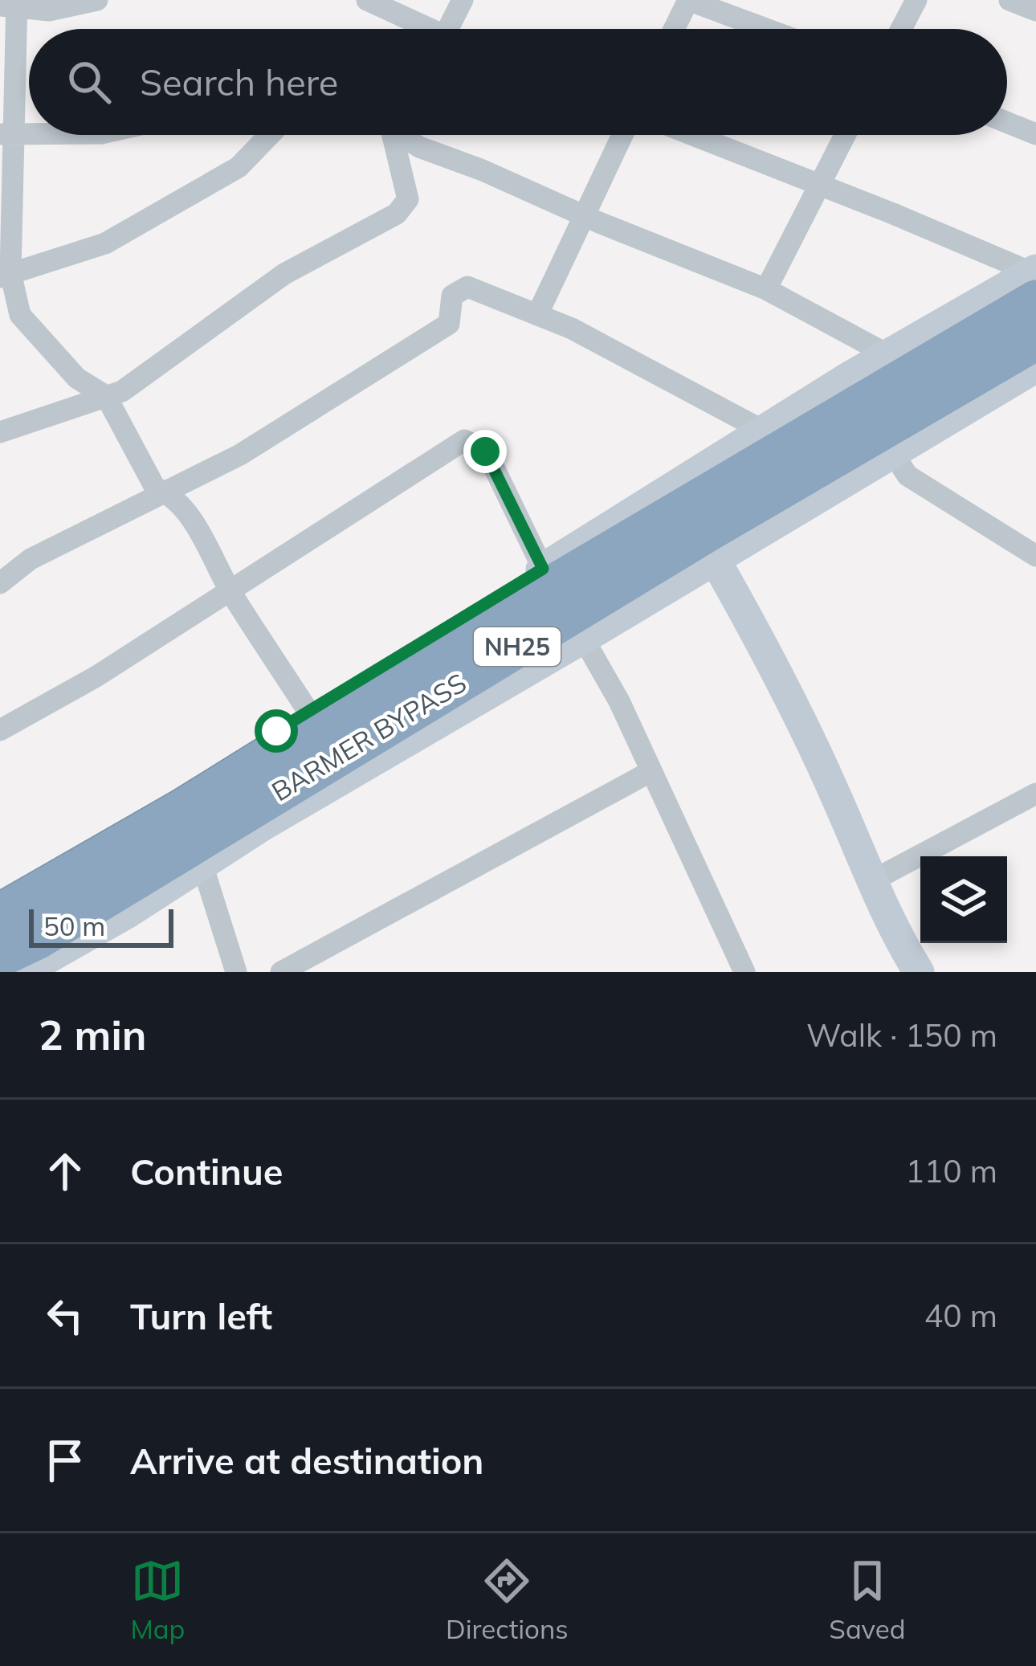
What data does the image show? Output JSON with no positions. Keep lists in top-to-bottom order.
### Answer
{
  "streets": {
    "highway": ["NH25", "BARMER BYPASS"]
  },
  "scale_bar": "50 m",
  "page": {
    "search": "Search here",
    "scale": "50 m",
    "heading": ["2 min", "Walk · 150 m"],
    "list": [
      ["Continue", "110 m"],
      ["Turn left", "40 m"],
      "Arrive at destination"
    ],
    "nav": ["Map", "Directions", "Saved"]
  }
}
